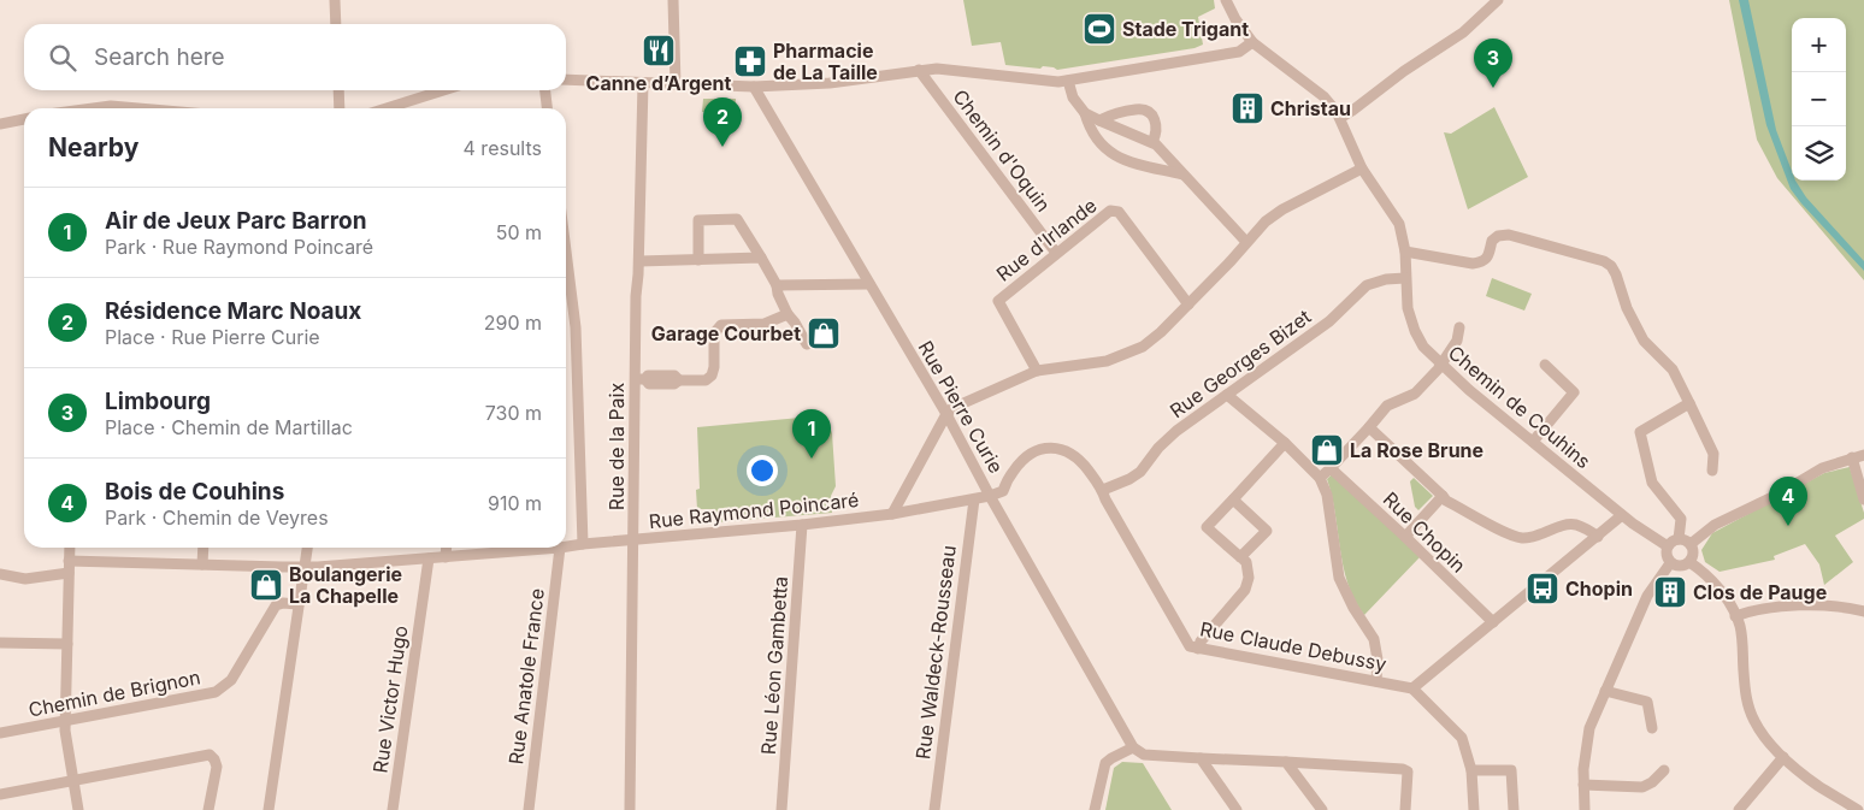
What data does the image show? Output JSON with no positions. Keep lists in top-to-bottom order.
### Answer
{
  "streets": {
    "street": [
      "Chemin d'Oquin",
      "Rue d'Irlande",
      "Rue Georges Bizet",
      "Rue Pierre Curie",
      "Chemin de Couhins",
      "Rue de la Paix",
      "Rue Raymond Poincaré",
      "Rue Chopin",
      "Rue Claude Debussy",
      "Rue Waldeck-Rousseau",
      "Rue Léon Gambetta",
      "Rue Anatole France",
      "Chemin de Brignon",
      "Rue Victor Hugo"
    ]
  },
  "crossings": [
    ["Chemin d'Oquin", "Rue d'Irlande"],
    ["Rue Georges Bizet", "Chemin de Couhins"],
    ["Rue Georges Bizet", "Rue Claude Debussy"],
    ["Rue Pierre Curie", "Rue Raymond Poincaré"],
    ["Rue Pierre Curie", "Rue Claude Debussy"],
    ["Rue de la Paix", "Rue Raymond Poincaré"],
    ["Rue Raymond Poincaré", "Rue Claude Debussy"],
    ["Rue Raymond Poincaré", "Rue Waldeck-Rousseau"],
    ["Rue Raymond Poincaré", "Rue Léon Gambetta"],
    ["Rue Raymond Poincaré", "Rue Anatole France"],
    ["Rue Raymond Poincaré", "Rue Victor Hugo"]
  ],
  "places": {
    "sports": ["Stade Trigant"],
    "restaurant": ["Canne d’Argent"],
    "pharmacy": ["Pharmacie de La Taille"],
    "building": ["Christau", "Clos de Pauge"],
    "shop": ["Garage Courbet", "La Rose Brune", "Boulangerie La Chapelle"],
    "bus stop": ["Chopin"]
  },
  "page": {
    "map_buttons": ["+", "−"],
    "search": "Search here",
    "pins": [
      "3",
      "2",
      "1",
      "4"
    ],
    "heading": ["Nearby", "4 results"],
    "list": [
      {
        "mark": "1",
        "name": "Air de Jeux Parc Barron",
        "note": "Park · Rue Raymond Poincaré",
        "value": "50 m"
      },
      {
        "mark": "2",
        "name": "Résidence Marc Noaux",
        "note": "Place · Rue Pierre Curie",
        "value": "290 m"
      },
      {
        "mark": "3",
        "name": "Limbourg",
        "note": "Place · Chemin de Martillac",
        "value": "730 m"
      },
      {
        "mark": "4",
        "name": "Bois de Couhins",
        "note": "Park · Chemin de Veyres",
        "value": "910 m"
      }
    ]
  }
}
